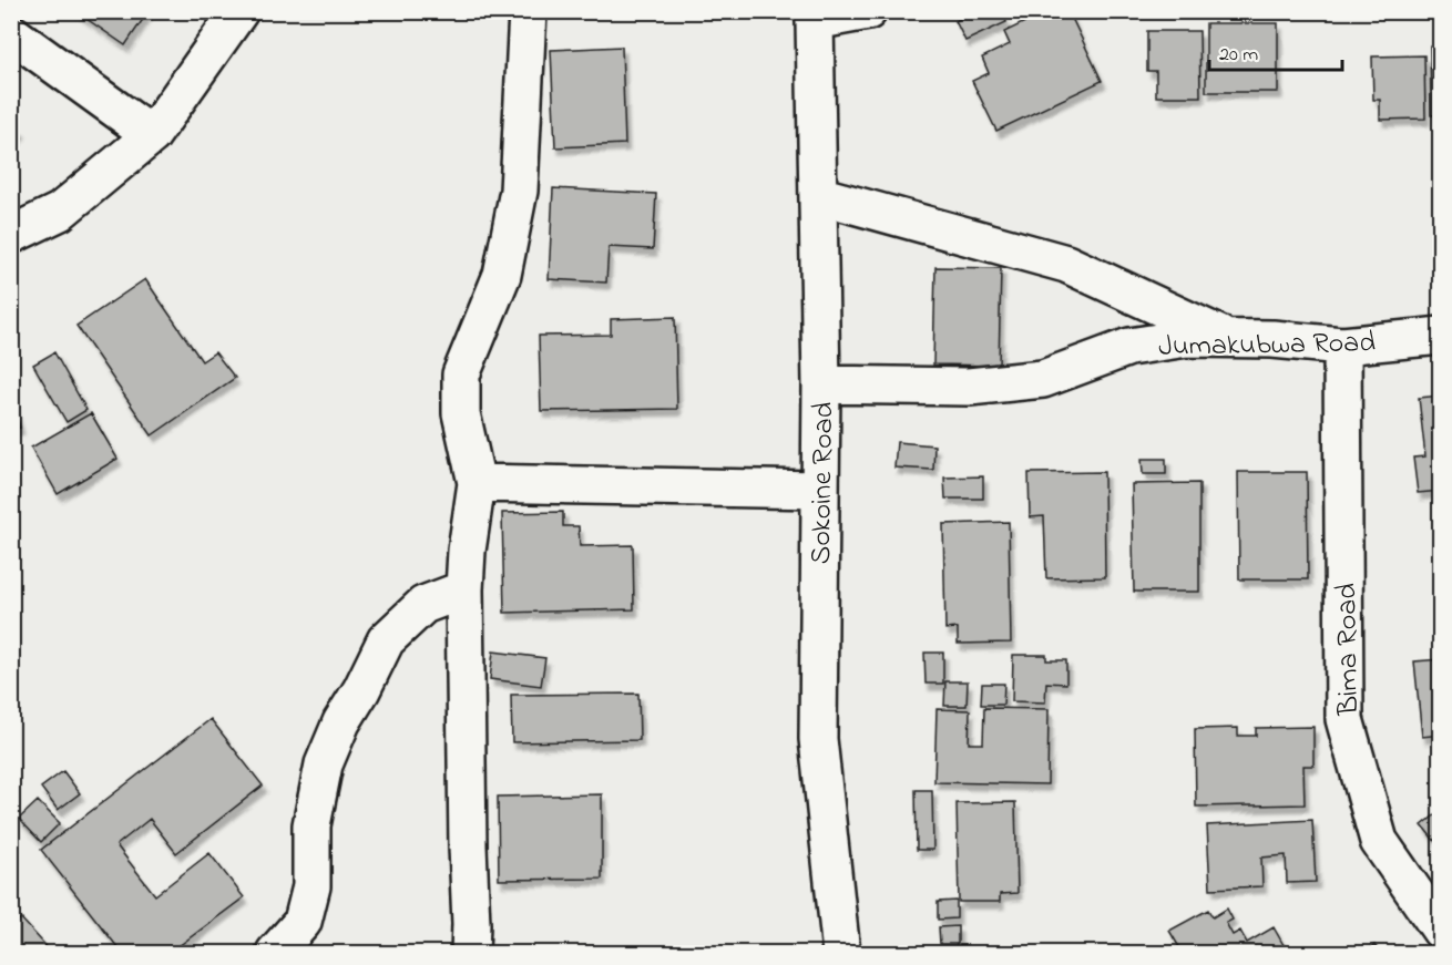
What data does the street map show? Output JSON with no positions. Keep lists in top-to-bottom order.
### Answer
{
  "streets": {
    "street": ["Jumakubwa Road", "Sokoine Road", "Bima Road"]
  },
  "crossings": [
    ["Jumakubwa Road", "Sokoine Road"],
    ["Jumakubwa Road", "Bima Road"]
  ],
  "scale_bar": "20 m"
}
